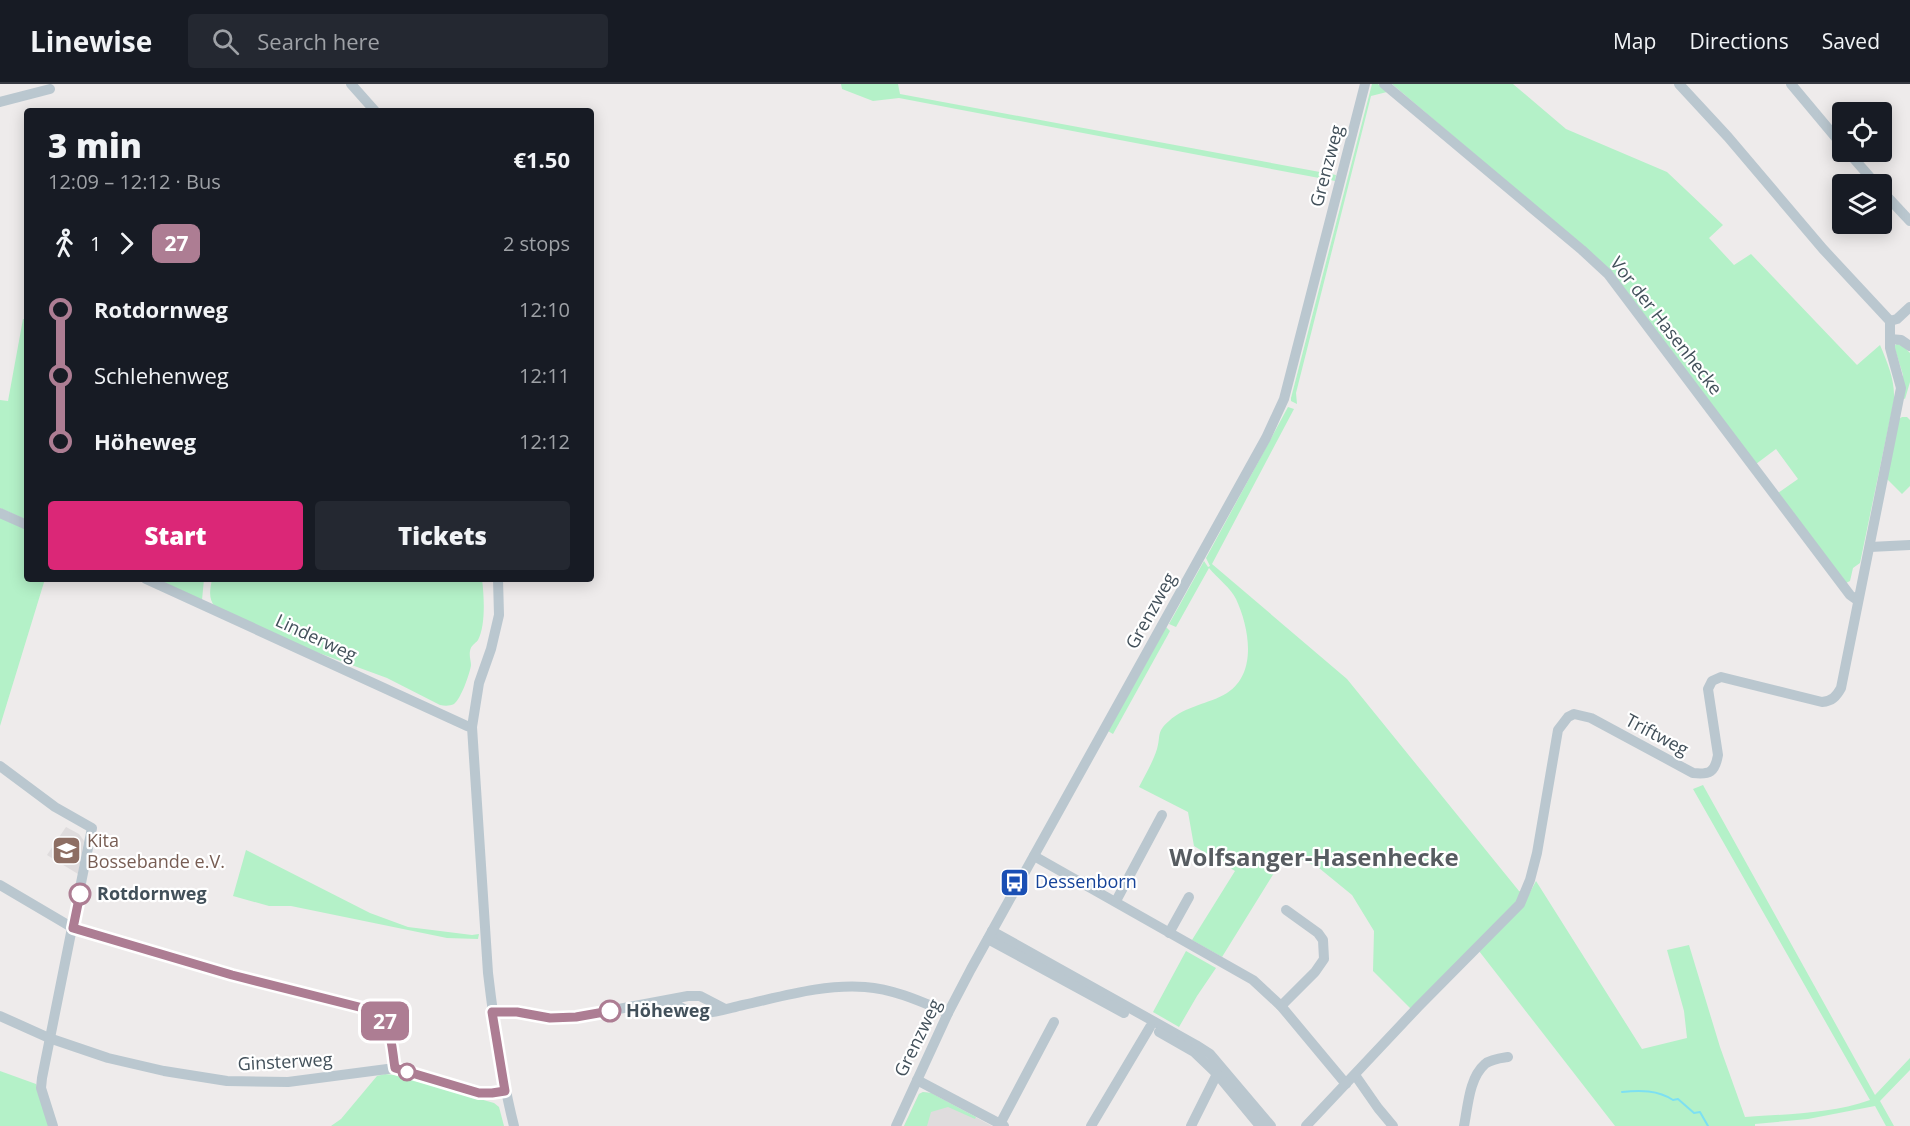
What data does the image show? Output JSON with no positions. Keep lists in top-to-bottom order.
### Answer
{
  "streets": {
    "street": [
      "Grenzweg",
      "Vor der Hasenhecke",
      "Linderweg",
      "Triftweg",
      "Ginsterweg"
    ]
  },
  "crossings": [
    ["Vor der Hasenhecke", "Triftweg"]
  ],
  "districts": ["Wolfsanger-Hasenhecke"],
  "places": {
    "school or university": ["Kita Bossebande e.V."],
    "bus stop": ["Dessenborn"],
    "other": ["Rotdornweg", "Höheweg"]
  },
  "lines": ["bus line 27"],
  "page": {
    "header": "Linewise",
    "search": "Search here",
    "nav": ["Map", "Directions", "Saved"],
    "on_map": "27",
    "heading": ["3 min", "12:09 – 12:12 · Bus", "€1.50"],
    "legs": ["1", "27", "2 stops"],
    "list": [
      {
        "name": "Rotdornweg",
        "value": "12:10"
      },
      {
        "name": "Schlehenweg",
        "value": "12:11"
      },
      {
        "name": "Höheweg",
        "value": "12:12"
      }
    ],
    "buttons": ["Start", "Tickets"]
  }
}
